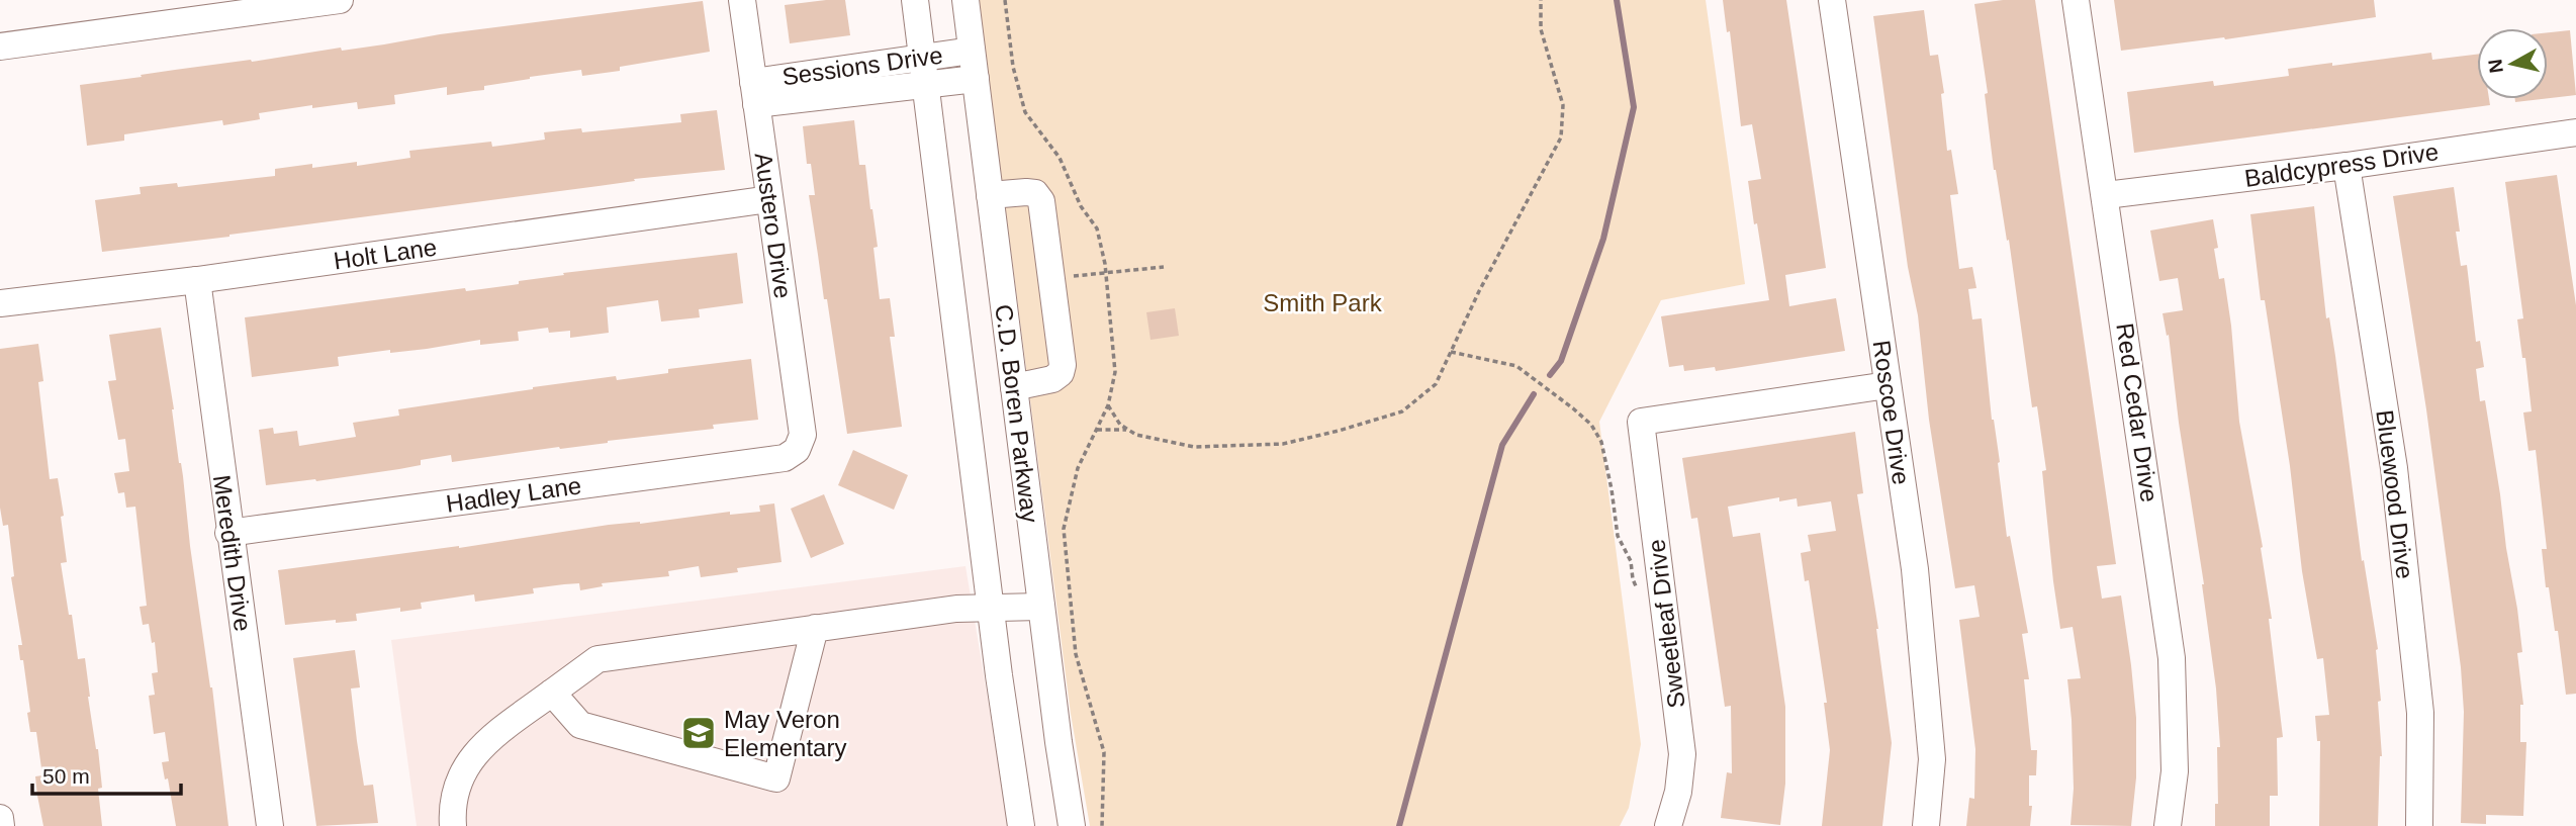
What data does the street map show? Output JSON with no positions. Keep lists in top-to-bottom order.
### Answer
{
  "streets": {
    "street": [
      "Sessions Drive",
      "Baldcypress Drive",
      "Austero Drive",
      "Holt Lane",
      "Roscoe Drive",
      "Red Cedar Drive",
      "C.D. Boren Parkway",
      "Hadley Lane",
      "Bluewood Drive",
      "Meredith Drive",
      "Sweetleaf Drive"
    ]
  },
  "crossings": [
    ["Sessions Drive", "Austero Drive"],
    ["Sessions Drive", "C.D. Boren Parkway"],
    ["Baldcypress Drive", "Red Cedar Drive"],
    ["Baldcypress Drive", "Bluewood Drive"],
    ["Austero Drive", "Holt Lane"],
    ["Austero Drive", "Hadley Lane"],
    ["Holt Lane", "Meredith Drive"],
    ["Roscoe Drive", "Sweetleaf Drive"],
    ["Hadley Lane", "Meredith Drive"]
  ],
  "parks": ["Smith Park"],
  "places": {
    "school or university": ["May Veron Elementary"]
  },
  "scale_bar": "50 m",
  "north": "left"
}
